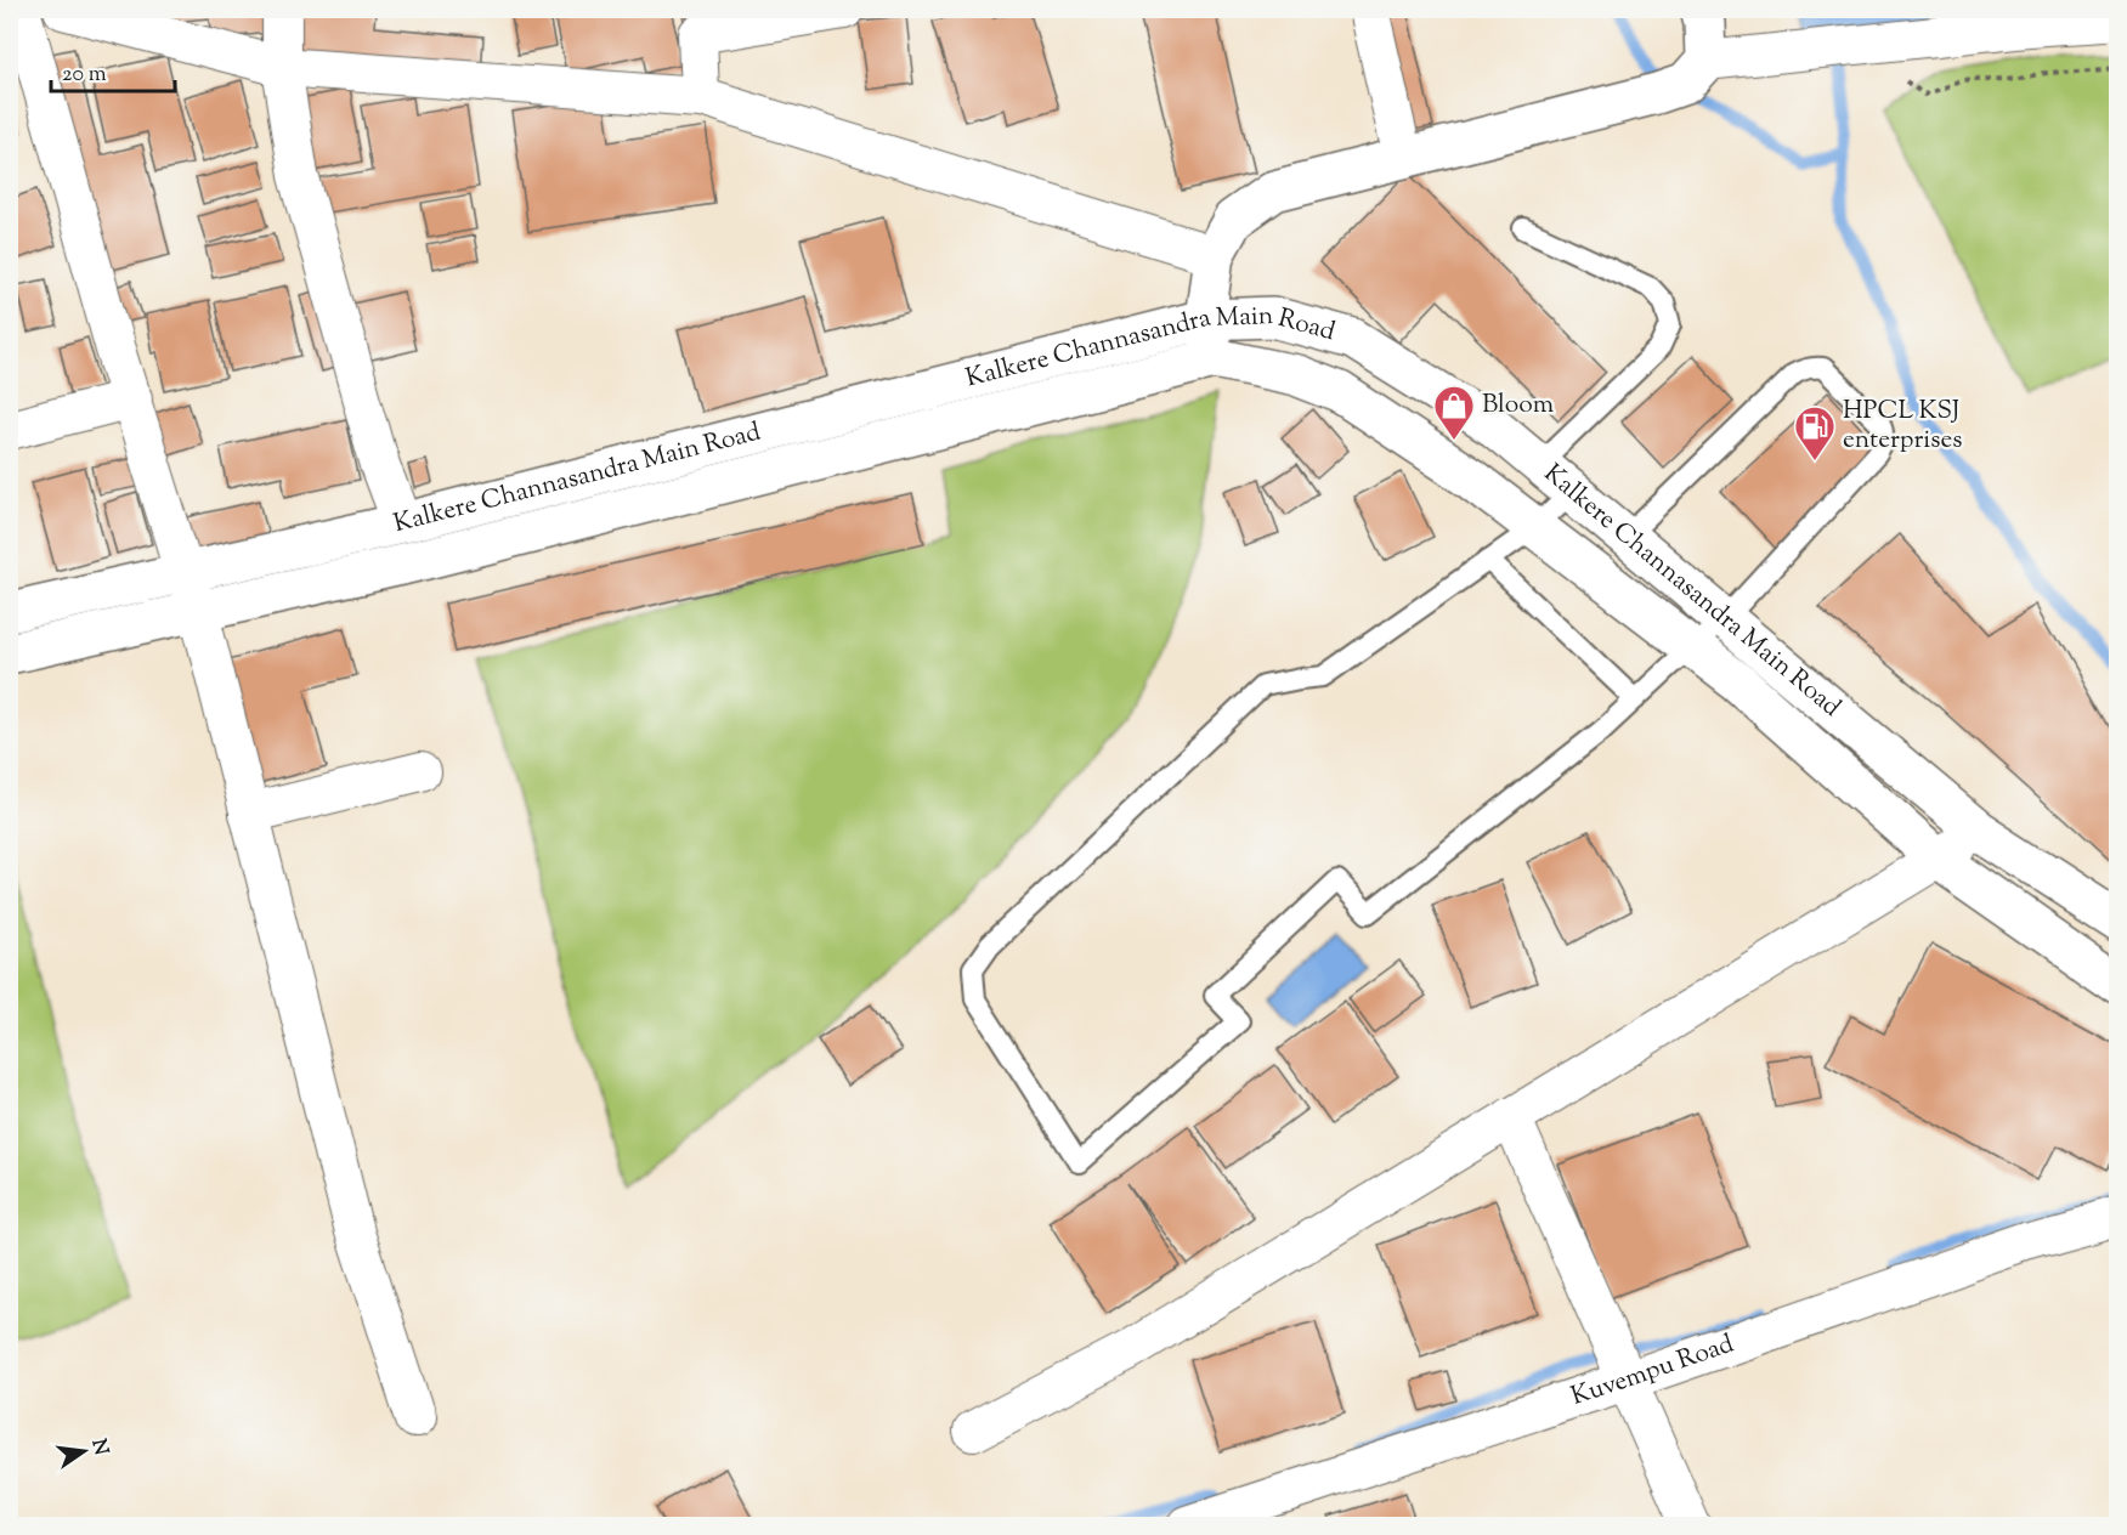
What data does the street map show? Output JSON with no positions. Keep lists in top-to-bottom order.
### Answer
{
  "streets": {
    "main road": ["Kalkere Channasandra Main Road"],
    "street": ["Kuvempu Road"]
  },
  "places": {
    "shop": ["Bloom"],
    "fuel station": ["HPCL KSJ enterprises"]
  },
  "scale_bar": "20 m",
  "north": "right"
}
